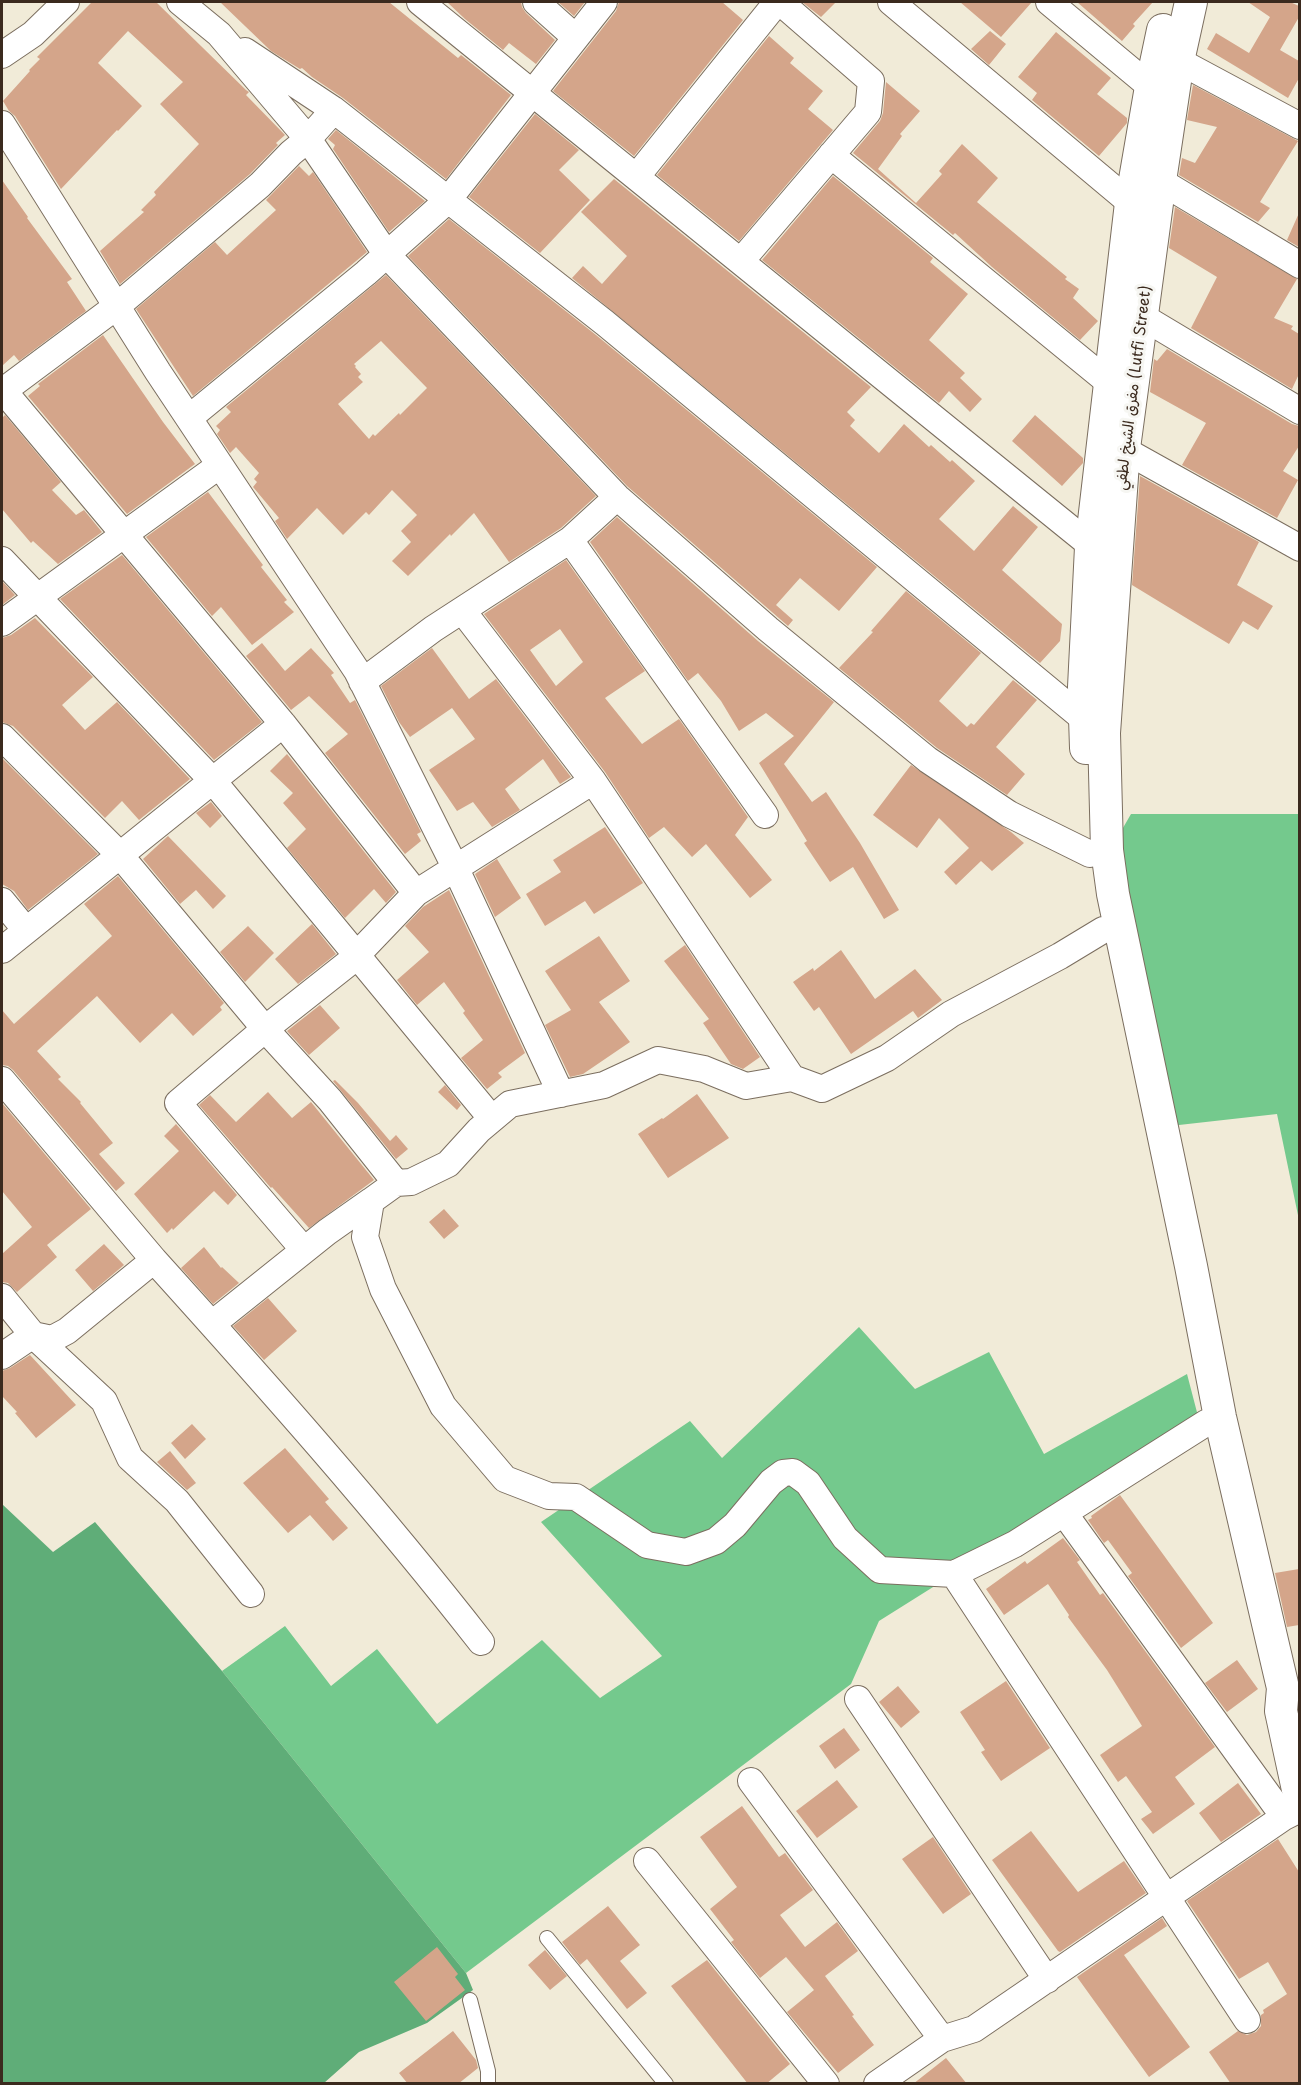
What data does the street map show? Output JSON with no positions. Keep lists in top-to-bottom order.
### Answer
{
  "streets": {
    "street": ["مفرق الشيخ لطفي (Lutfi Street)"]
  }
}
